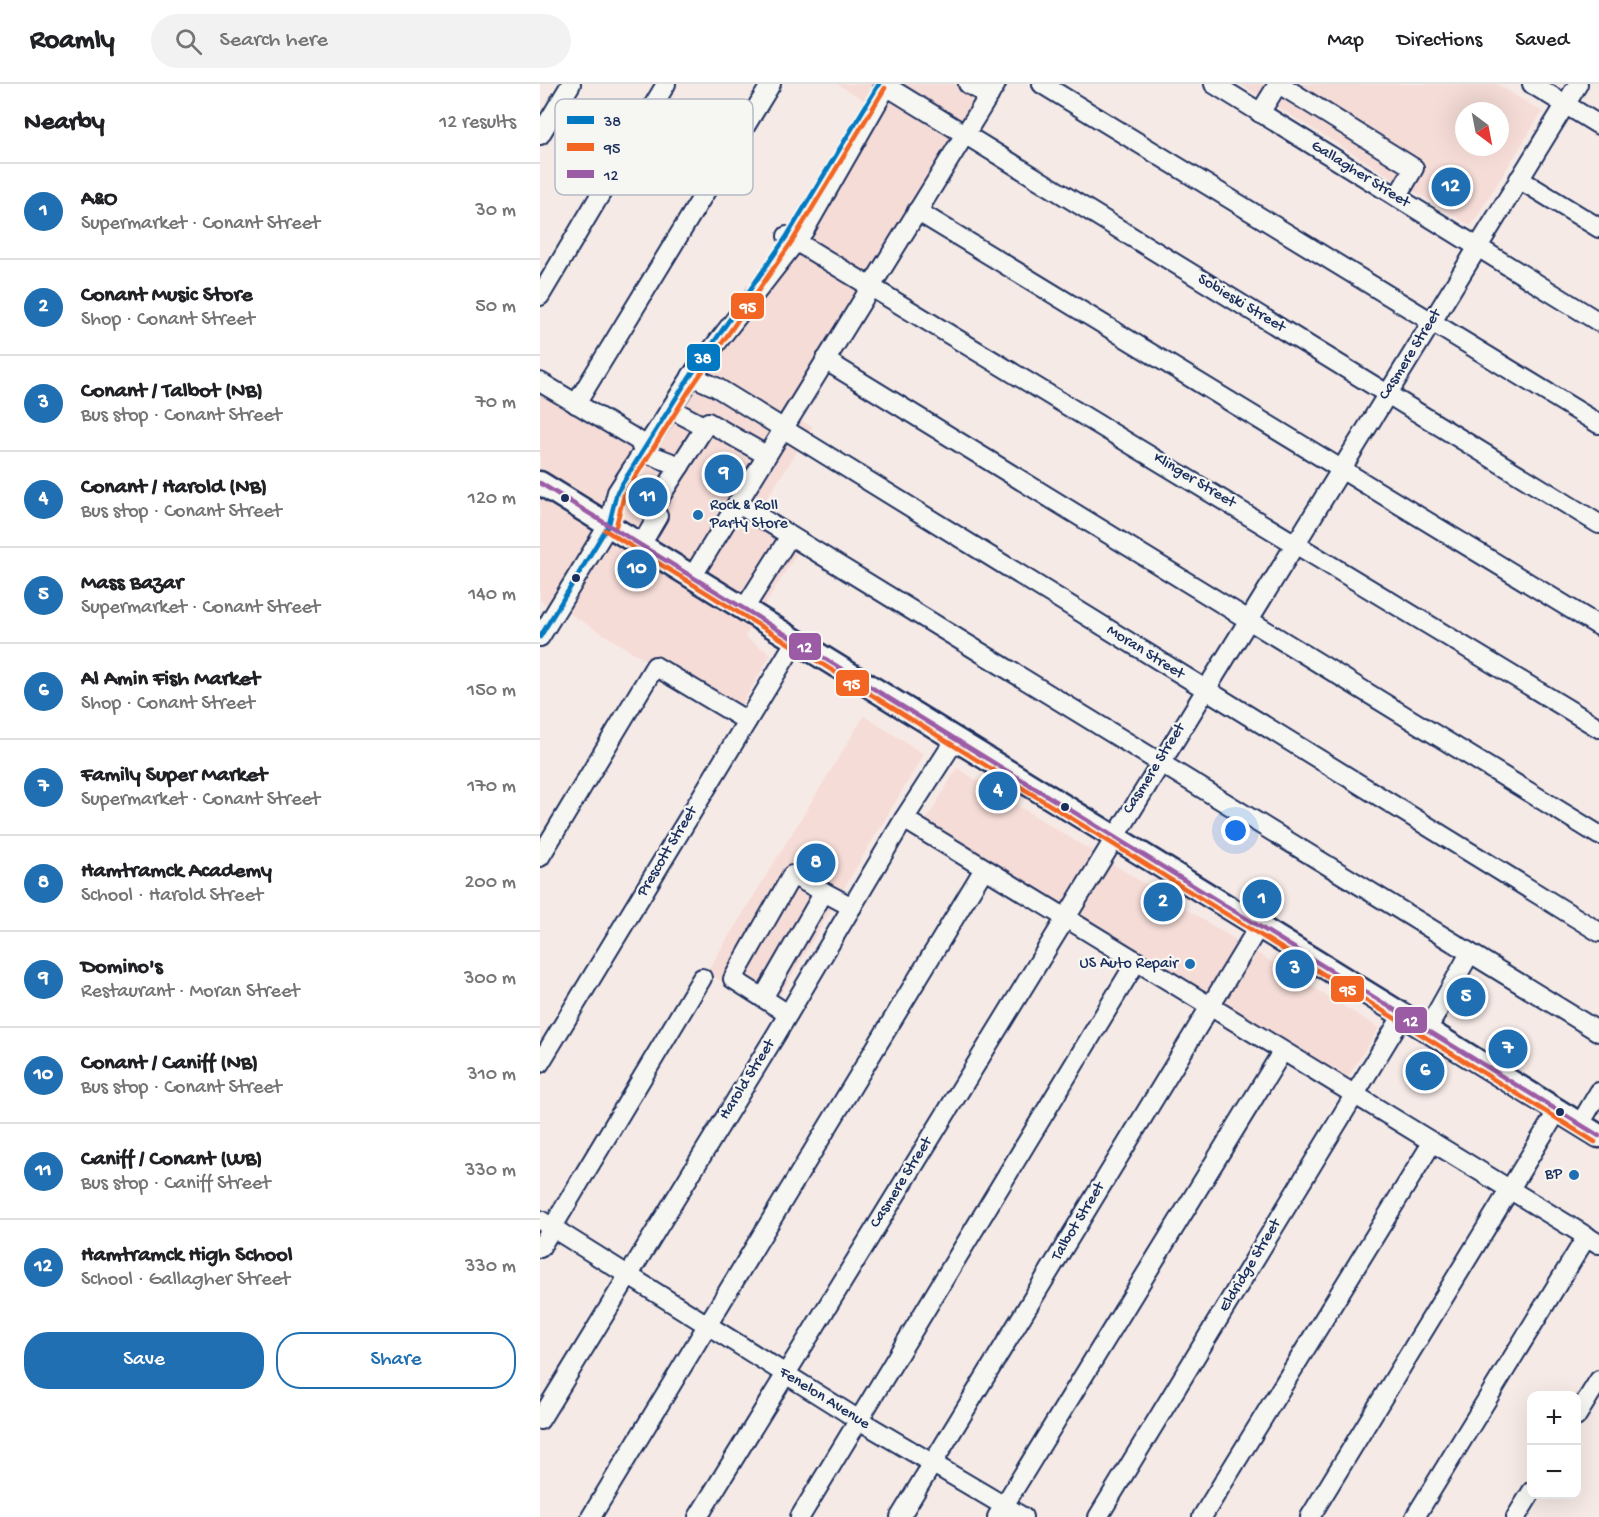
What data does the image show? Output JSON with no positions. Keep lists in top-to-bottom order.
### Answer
{
  "streets": {
    "street": [
      "Gallagher Street",
      "Sobieski Street",
      "Casmere Street",
      "Klinger Street",
      "Moran Street",
      "Prescott Street",
      "Harold Street",
      "Talbot Street",
      "Eldridge Street",
      "Fenelon Avenue"
    ]
  },
  "crossings": [
    ["Gallagher Street", "Casmere Street"],
    ["Sobieski Street", "Casmere Street"],
    ["Casmere Street", "Klinger Street"],
    ["Casmere Street", "Moran Street"],
    ["Casmere Street", "Fenelon Avenue"],
    ["Harold Street", "Fenelon Avenue"],
    ["Talbot Street", "Fenelon Avenue"]
  ],
  "places": ["Rock & Roll Party Store", "US Auto Repair", "BP"],
  "lines": ["transit line 38", "transit line 95", "transit line 12"],
  "legend": ["38", "95", "12"],
  "north": "bottom right",
  "page": {
    "header": "Roamly",
    "search": "Search here",
    "nav": ["Map", "Directions", "Saved"],
    "heading": ["Nearby", "12 results"],
    "list": [
      {
        "mark": "1",
        "name": "A&O",
        "note": "Supermarket · Conant Street",
        "value": "30 m"
      },
      {
        "mark": "2",
        "name": "Conant Music Store",
        "note": "Shop · Conant Street",
        "value": "50 m"
      },
      {
        "mark": "3",
        "name": "Conant / Talbot (NB)",
        "note": "Bus stop · Conant Street",
        "value": "70 m"
      },
      {
        "mark": "4",
        "name": "Conant / Harold (NB)",
        "note": "Bus stop · Conant Street",
        "value": "120 m"
      },
      {
        "mark": "5",
        "name": "Mass Bazar",
        "note": "Supermarket · Conant Street",
        "value": "140 m"
      },
      {
        "mark": "6",
        "name": "Al Amin Fish Market",
        "note": "Shop · Conant Street",
        "value": "150 m"
      },
      {
        "mark": "7",
        "name": "Family Super Market",
        "note": "Supermarket · Conant Street",
        "value": "170 m"
      },
      {
        "mark": "8",
        "name": "Hamtramck Academy",
        "note": "School · Harold Street",
        "value": "200 m"
      },
      {
        "mark": "9",
        "name": "Domino's",
        "note": "Restaurant · Moran Street",
        "value": "300 m"
      },
      {
        "mark": "10",
        "name": "Conant / Caniff (NB)",
        "note": "Bus stop · Conant Street",
        "value": "310 m"
      },
      {
        "mark": "11",
        "name": "Caniff / Conant (WB)",
        "note": "Bus stop · Caniff Street",
        "value": "330 m"
      },
      {
        "mark": "12",
        "name": "Hamtramck High School",
        "note": "School · Gallagher Street",
        "value": "330 m"
      }
    ],
    "pins": [
      "12",
      "9",
      "11",
      "10",
      "4",
      "8",
      "1",
      "2",
      "3",
      "5",
      "7",
      "6"
    ],
    "buttons": ["Save", "Share"],
    "map_buttons": ["+", "−"]
  }
}
